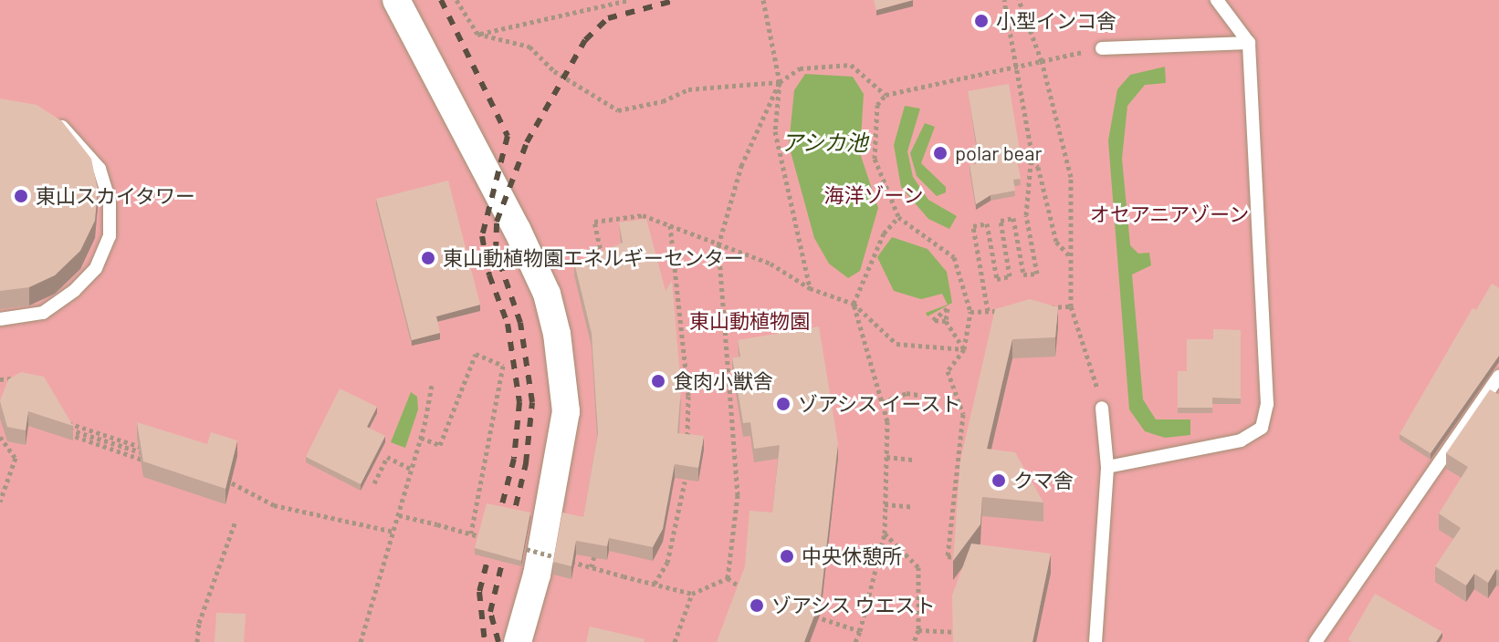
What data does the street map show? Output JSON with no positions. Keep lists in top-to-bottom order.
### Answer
{
  "water": ["アシカ池"],
  "parks": ["海洋ゾーン", "オセアニアゾーン", "東山動植物園"],
  "places": [
    "小型インコ舎",
    "polar bear",
    "東山スカイタワー",
    "東山動植物園エネルギーセンター",
    "食肉小獣舎",
    "ゾアシス イースト",
    "クマ舎",
    "中央休憩所",
    "ゾアシス ウエスト"
  ]
}
